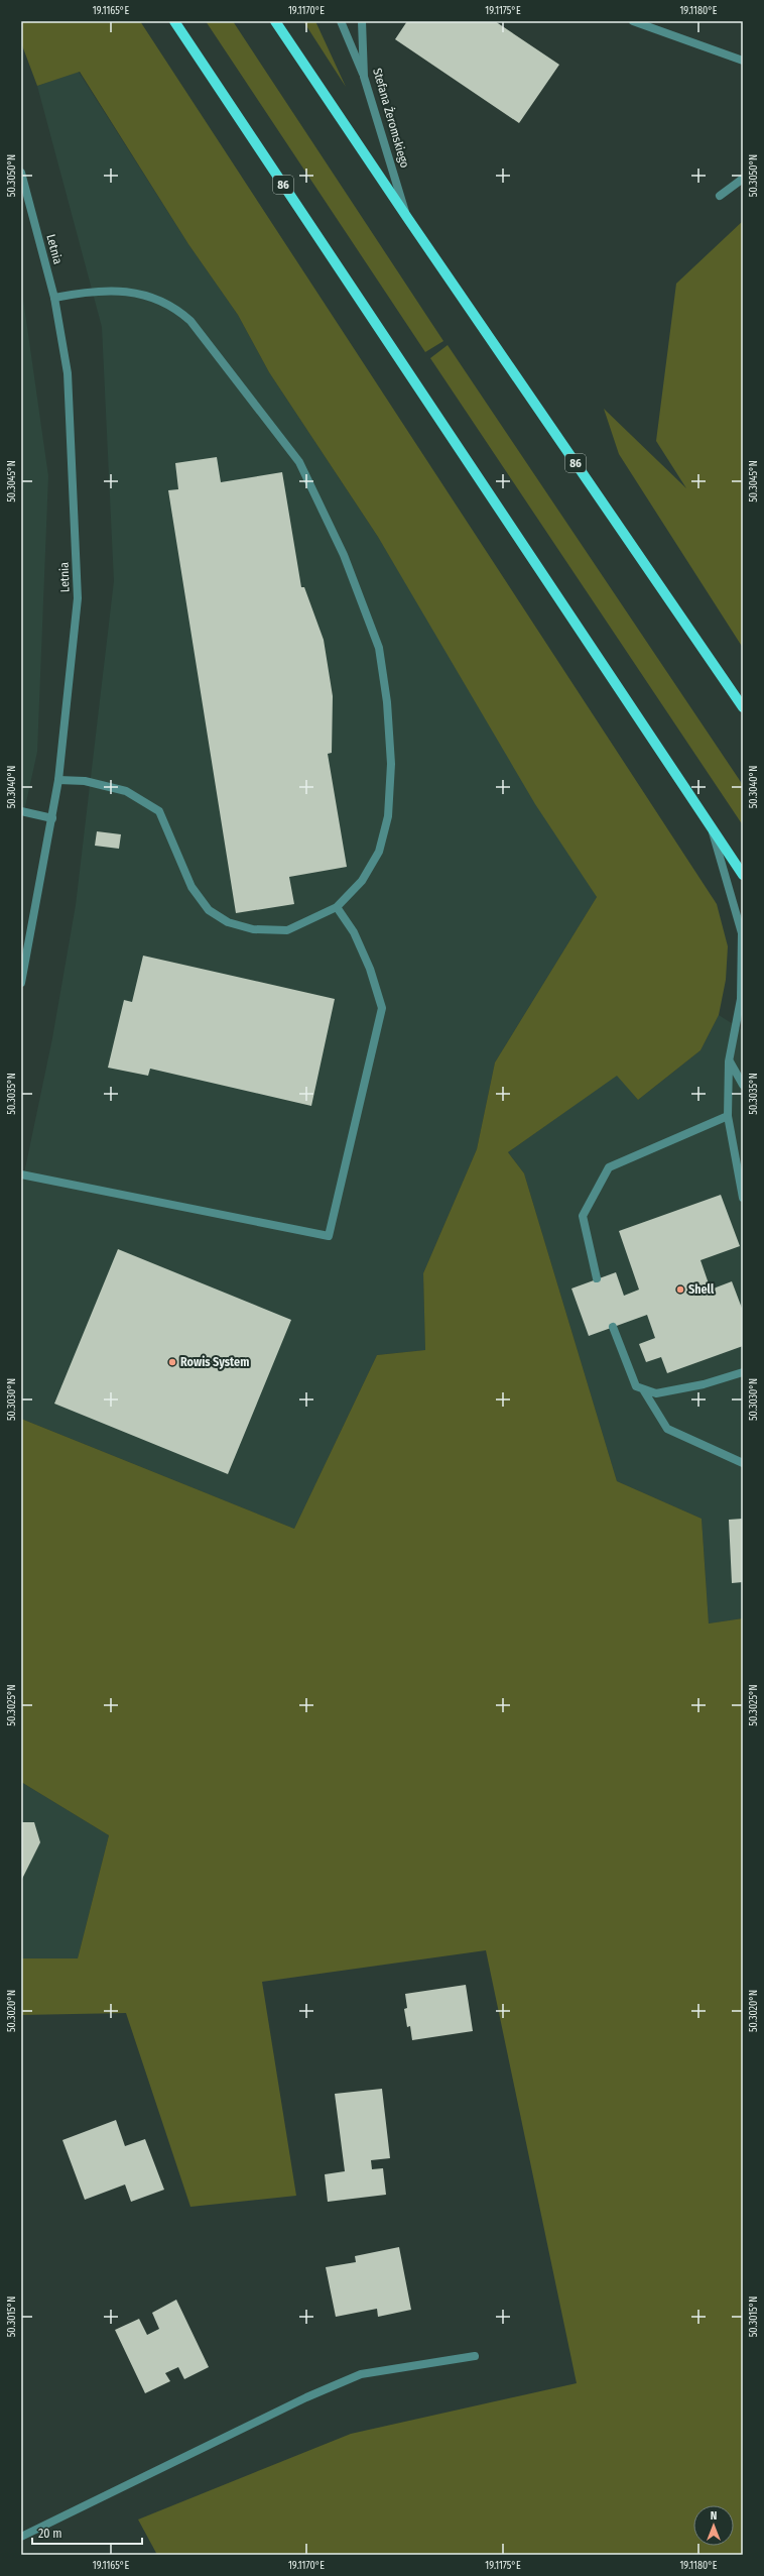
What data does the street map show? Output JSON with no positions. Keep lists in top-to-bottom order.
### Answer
{
  "streets": {
    "main road": ["86"],
    "street": ["Stefana Żeromskiego", "Letnia"]
  },
  "crossings": [
    ["Stefana Żeromskiego", "86"]
  ],
  "places": ["Shell", "Rowis System"],
  "scale_bar": "20 m",
  "north": "top",
  "coordinates": [
    "19.1165°E",
    "19.1170°E",
    "19.1175°E",
    "19.1180°E",
    "50.3050°N",
    "50.3045°N",
    "50.3040°N",
    "50.3035°N",
    "50.3030°N",
    "50.3025°N",
    "50.3020°N",
    "50.3015°N"
  ]
}
